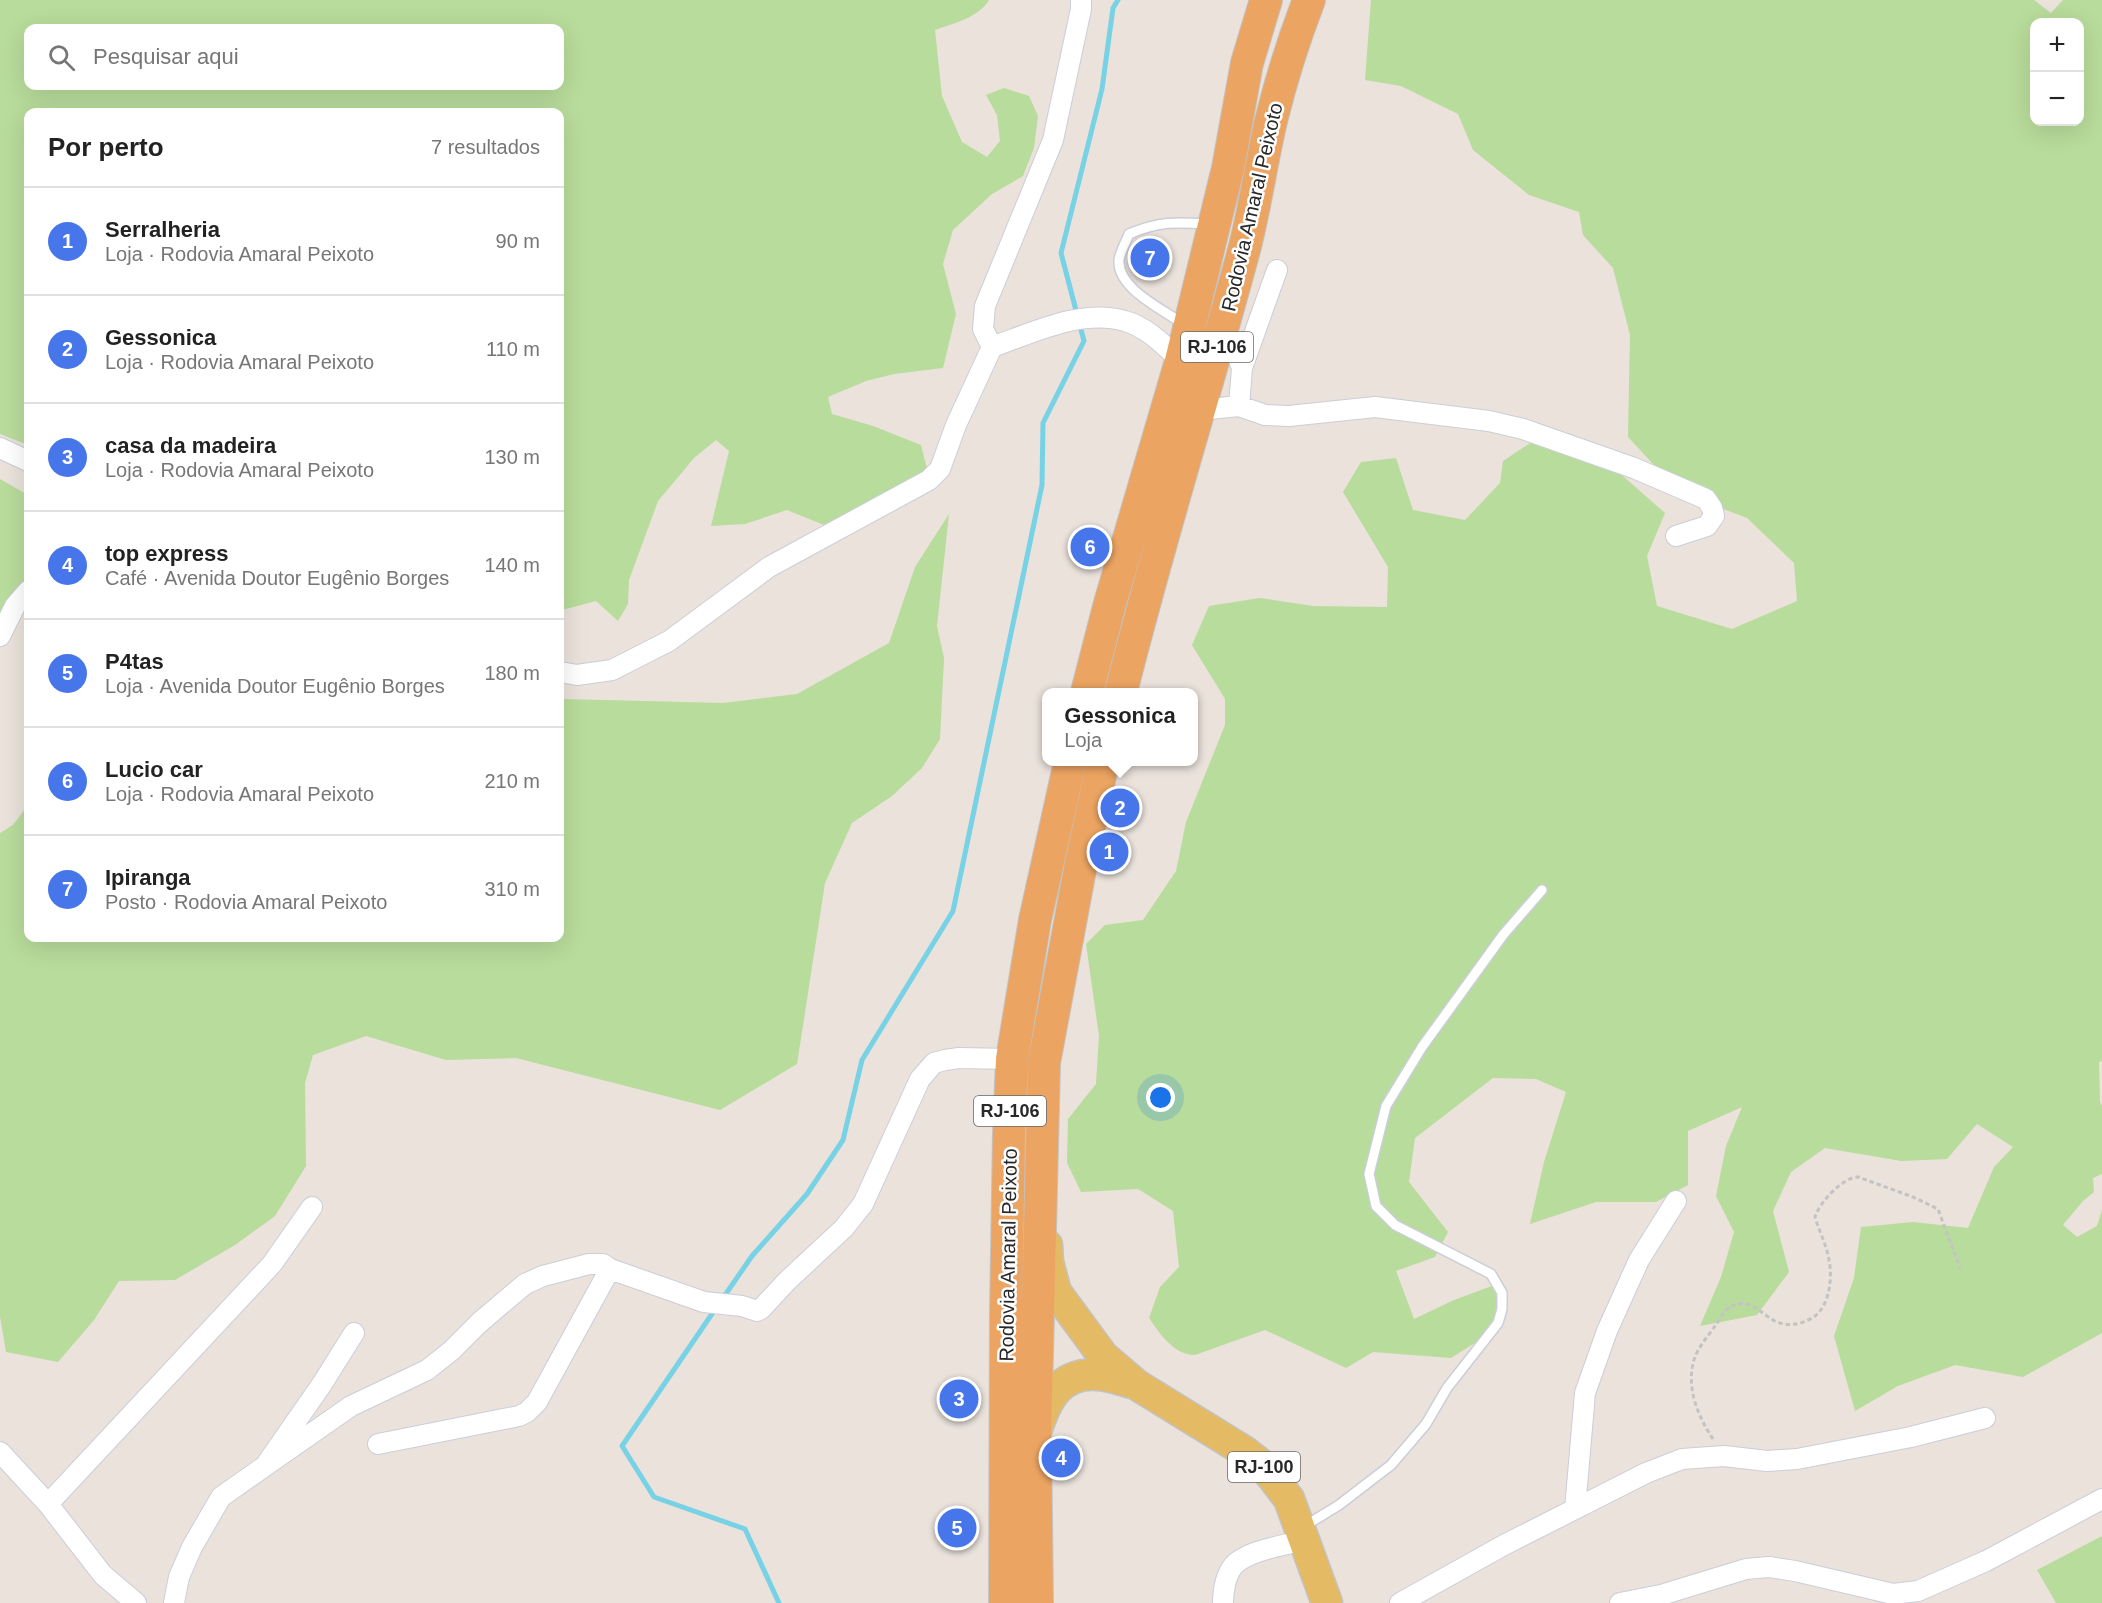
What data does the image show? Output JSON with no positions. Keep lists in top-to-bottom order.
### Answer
{
  "streets": {
    "highway": ["Rodovia Amaral Peixoto", "RJ-106"],
    "main road": ["RJ-100"]
  },
  "crossings": [
    ["Rodovia Amaral Peixoto", "RJ-106"],
    ["Rodovia Amaral Peixoto", "RJ-100"],
    ["RJ-106", "RJ-100"]
  ],
  "page": {
    "map_buttons": ["+", "−"],
    "search": "Pesquisar aqui",
    "heading": ["Por perto", "7 resultados"],
    "list": [
      {
        "mark": "1",
        "name": "Serralheria",
        "note": "Loja · Rodovia Amaral Peixoto",
        "value": "90 m"
      },
      {
        "mark": "2",
        "name": "Gessonica",
        "note": "Loja · Rodovia Amaral Peixoto",
        "value": "110 m"
      },
      {
        "mark": "3",
        "name": "casa da madeira",
        "note": "Loja · Rodovia Amaral Peixoto",
        "value": "130 m"
      },
      {
        "mark": "4",
        "name": "top express",
        "note": "Café · Avenida Doutor Eugênio Borges",
        "value": "140 m"
      },
      {
        "mark": "5",
        "name": "P4tas",
        "note": "Loja · Avenida Doutor Eugênio Borges",
        "value": "180 m"
      },
      {
        "mark": "6",
        "name": "Lucio car",
        "note": "Loja · Rodovia Amaral Peixoto",
        "value": "210 m"
      },
      {
        "mark": "7",
        "name": "Ipiranga",
        "note": "Posto · Rodovia Amaral Peixoto",
        "value": "310 m"
      }
    ],
    "pins": [
      "7",
      "6",
      "2",
      "1",
      "3",
      "4",
      "5"
    ],
    "popup": ["Gessonica", "Loja"]
  }
}
